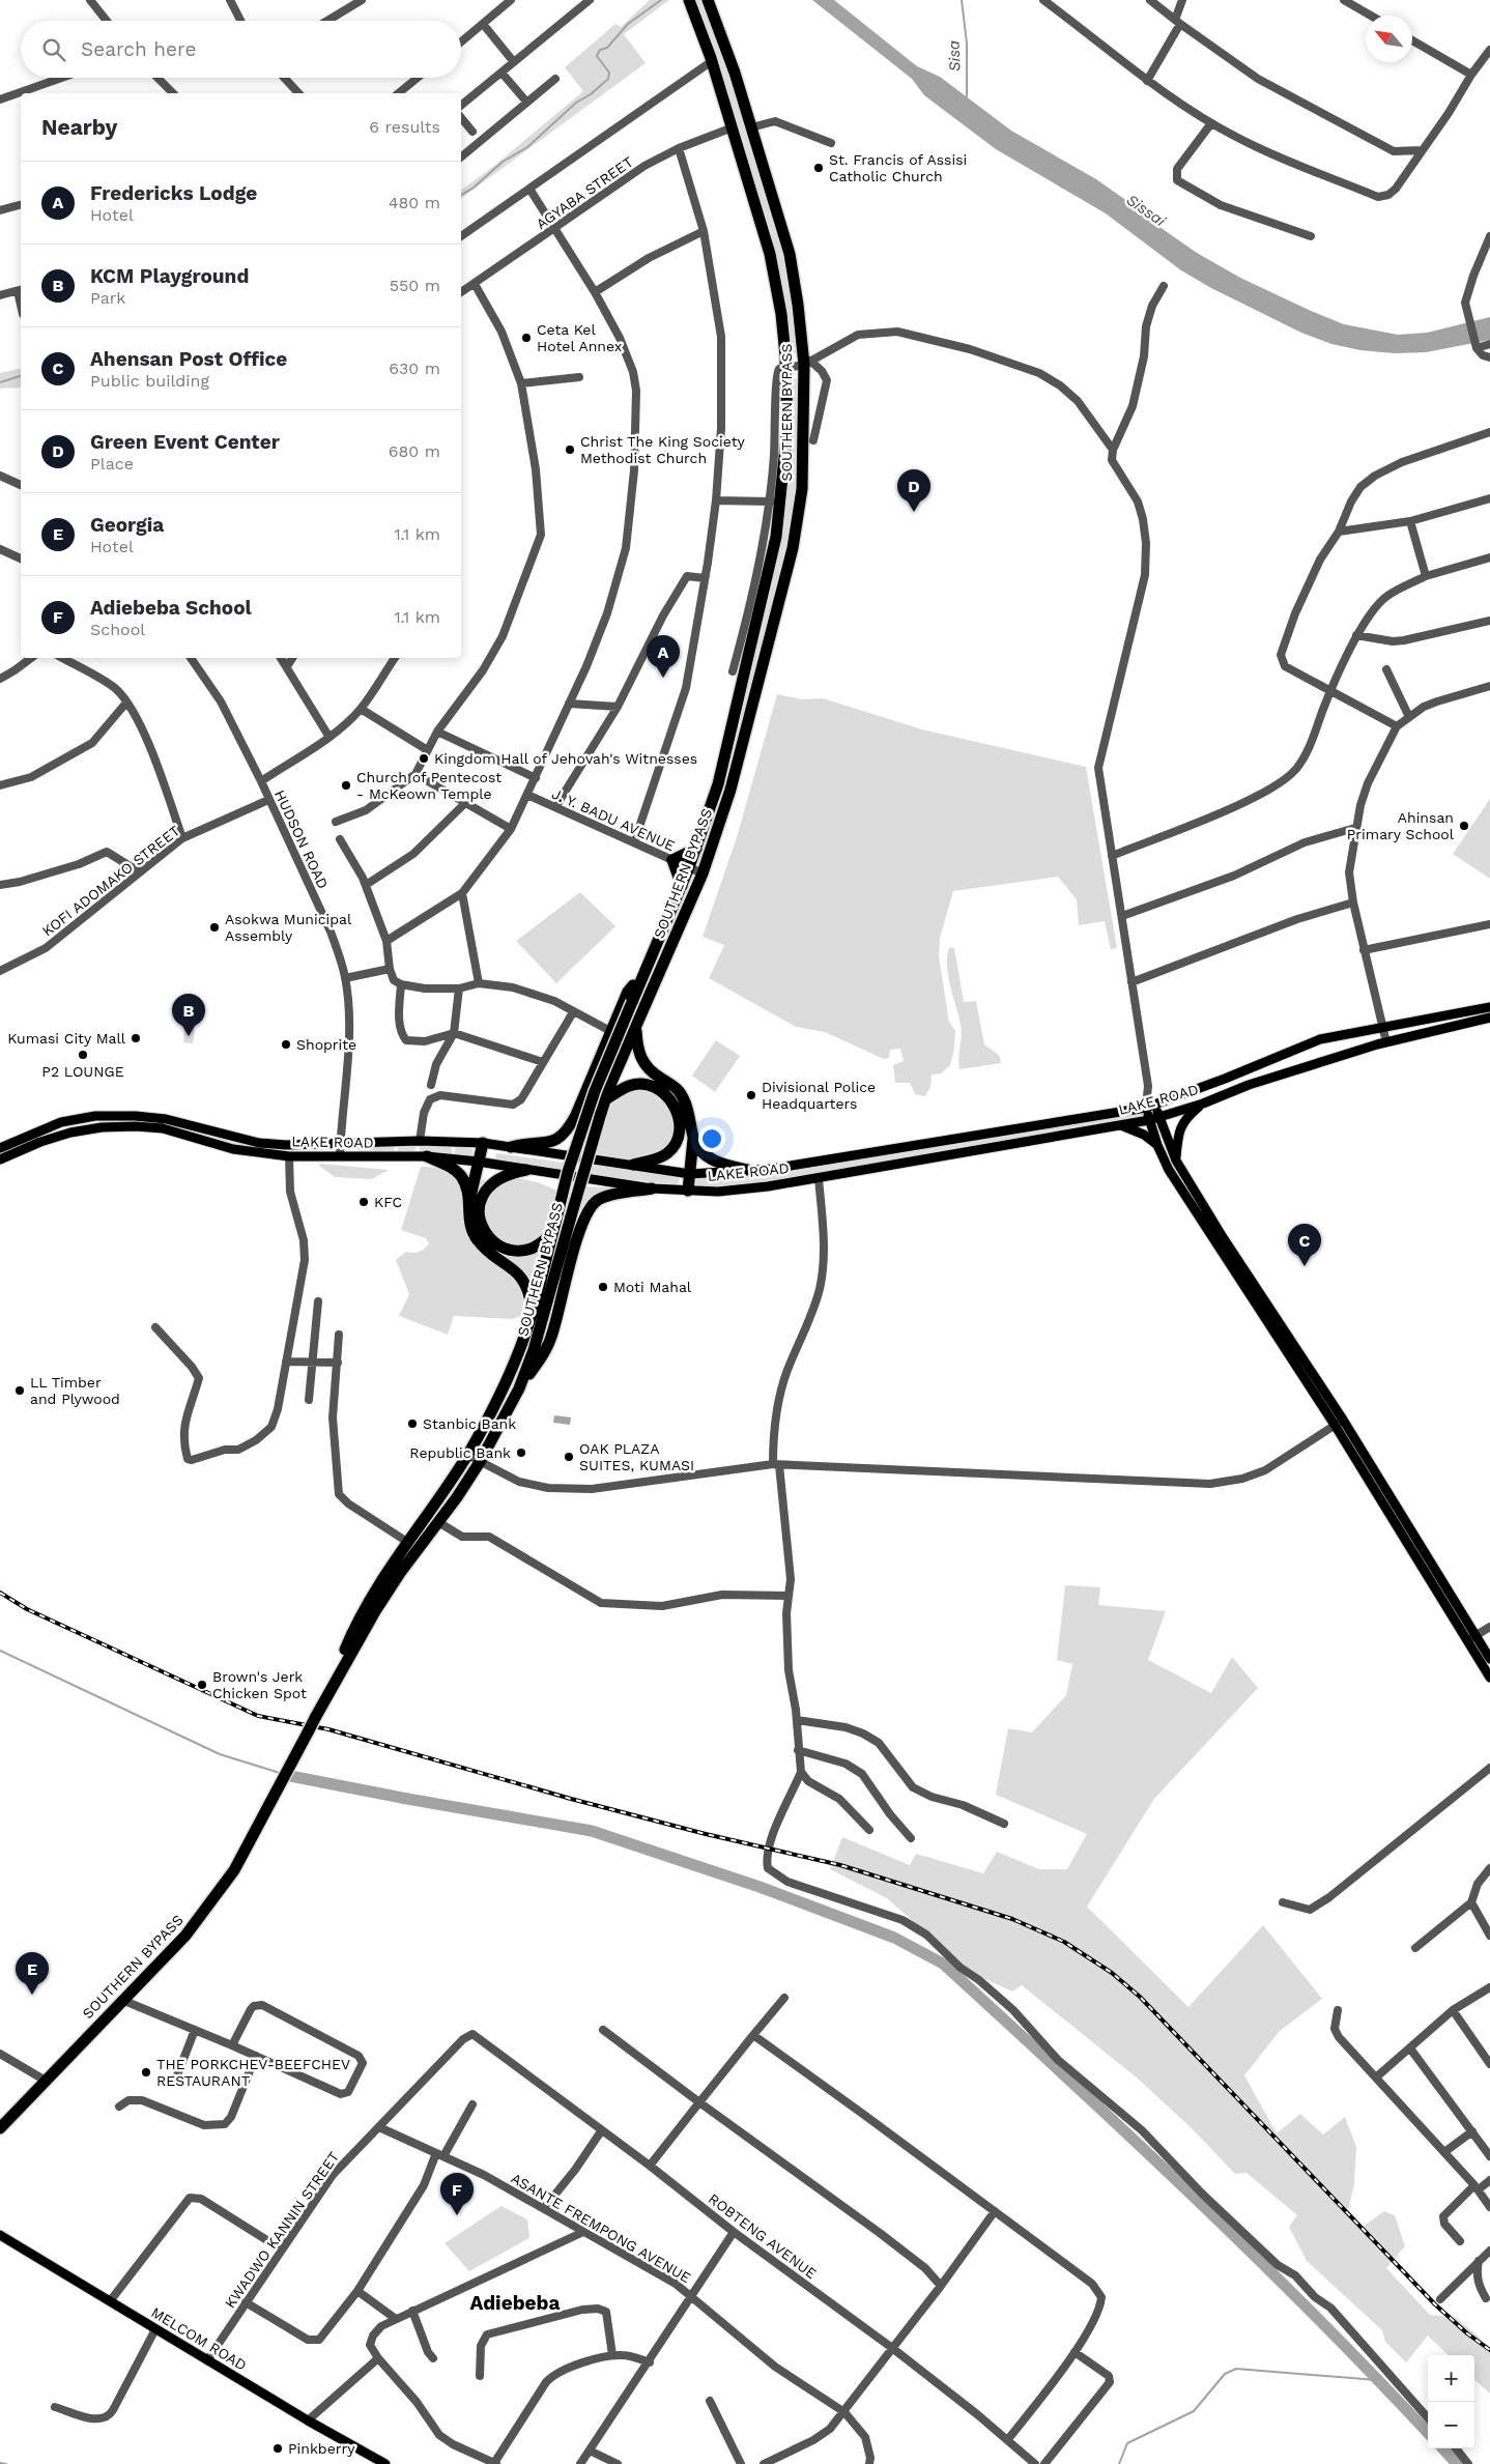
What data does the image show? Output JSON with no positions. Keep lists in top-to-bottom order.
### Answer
{
  "streets": {
    "highway": ["SOUTHERN BYPASS"],
    "main road": ["LAKE ROAD", "MELCOM ROAD"],
    "street": [
      "AGYABA STREET",
      "J. Y. BADU AVENUE",
      "HUDSON ROAD",
      "KOFI ADOMAKO STREET",
      "ASANTE FREMPONG AVENUE",
      "KWADWO KANNIN STREET",
      "ROBTENG AVENUE"
    ]
  },
  "crossings": [
    ["AGYABA STREET", "SOUTHERN BYPASS"],
    ["SOUTHERN BYPASS", "J. Y. BADU AVENUE"],
    ["HUDSON ROAD", "KOFI ADOMAKO STREET"],
    ["HUDSON ROAD", "LAKE ROAD"],
    ["ASANTE FREMPONG AVENUE", "KWADWO KANNIN STREET"],
    ["KWADWO KANNIN STREET", "ROBTENG AVENUE"],
    ["KWADWO KANNIN STREET", "MELCOM ROAD"]
  ],
  "districts": ["Adiebeba"],
  "water": ["Sisa", "Sissai"],
  "places": [
    "St. Francis of Assisi Catholic Church",
    "Ceta Kel Hotel Annex",
    "Christ The King Society Methodist Church",
    "Kingdom Hall of Jehovah's Witnesses",
    "Church of Pentecost - McKeown Temple",
    "Ahinsan Primary School",
    "Asokwa Municipal Assembly",
    "Kumasi City Mall",
    "Shoprite",
    "P2 LOUNGE",
    "Divisional Police Headquarters",
    "KFC",
    "Moti Mahal",
    "LL Timber and Plywood",
    "Stanbic Bank",
    "Republic Bank",
    "OAK PLAZA SUITES, KUMASI",
    "Brown's Jerk Chicken Spot",
    "THE PORKCHEV-BEEFCHEV RESTAURANT",
    "Pinkberry"
  ],
  "north": "top left",
  "page": {
    "search": "Search here",
    "heading": ["Nearby", "6 results"],
    "list": [
      {
        "mark": "A",
        "name": "Fredericks Lodge",
        "note": "Hotel",
        "value": "480 m"
      },
      {
        "mark": "B",
        "name": "KCM Playground",
        "note": "Park",
        "value": "550 m"
      },
      {
        "mark": "C",
        "name": "Ahensan Post Office",
        "note": "Public building",
        "value": "630 m"
      },
      {
        "mark": "D",
        "name": "Green Event Center",
        "note": "Place",
        "value": "680 m"
      },
      {
        "mark": "E",
        "name": "Georgia",
        "note": "Hotel",
        "value": "1.1 km"
      },
      {
        "mark": "F",
        "name": "Adiebeba School",
        "note": "School",
        "value": "1.1 km"
      }
    ],
    "pins": [
      "D",
      "A",
      "B",
      "C",
      "E",
      "F"
    ],
    "map_buttons": ["+", "−"]
  }
}
